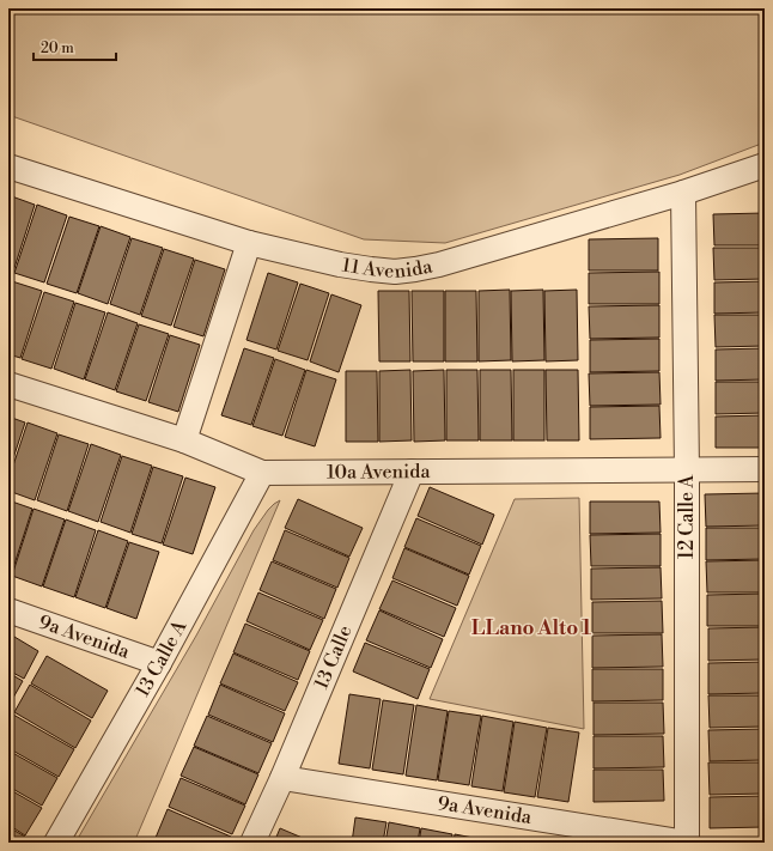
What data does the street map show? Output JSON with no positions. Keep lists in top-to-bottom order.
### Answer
{
  "streets": {
    "street": [
      "11 Avenida",
      "10a Avenida",
      "12 Calle A",
      "9a Avenida",
      "13 Calle",
      "13 Calle A"
    ]
  },
  "crossings": [
    ["11 Avenida", "12 Calle A"],
    ["10a Avenida", "12 Calle A"],
    ["10a Avenida", "13 Calle"],
    ["10a Avenida", "13 Calle A"],
    ["12 Calle A", "9a Avenida"],
    ["9a Avenida", "13 Calle"],
    ["9a Avenida", "13 Calle A"]
  ],
  "districts": ["LLano Alto 1"],
  "scale_bar": "20 m"
}
